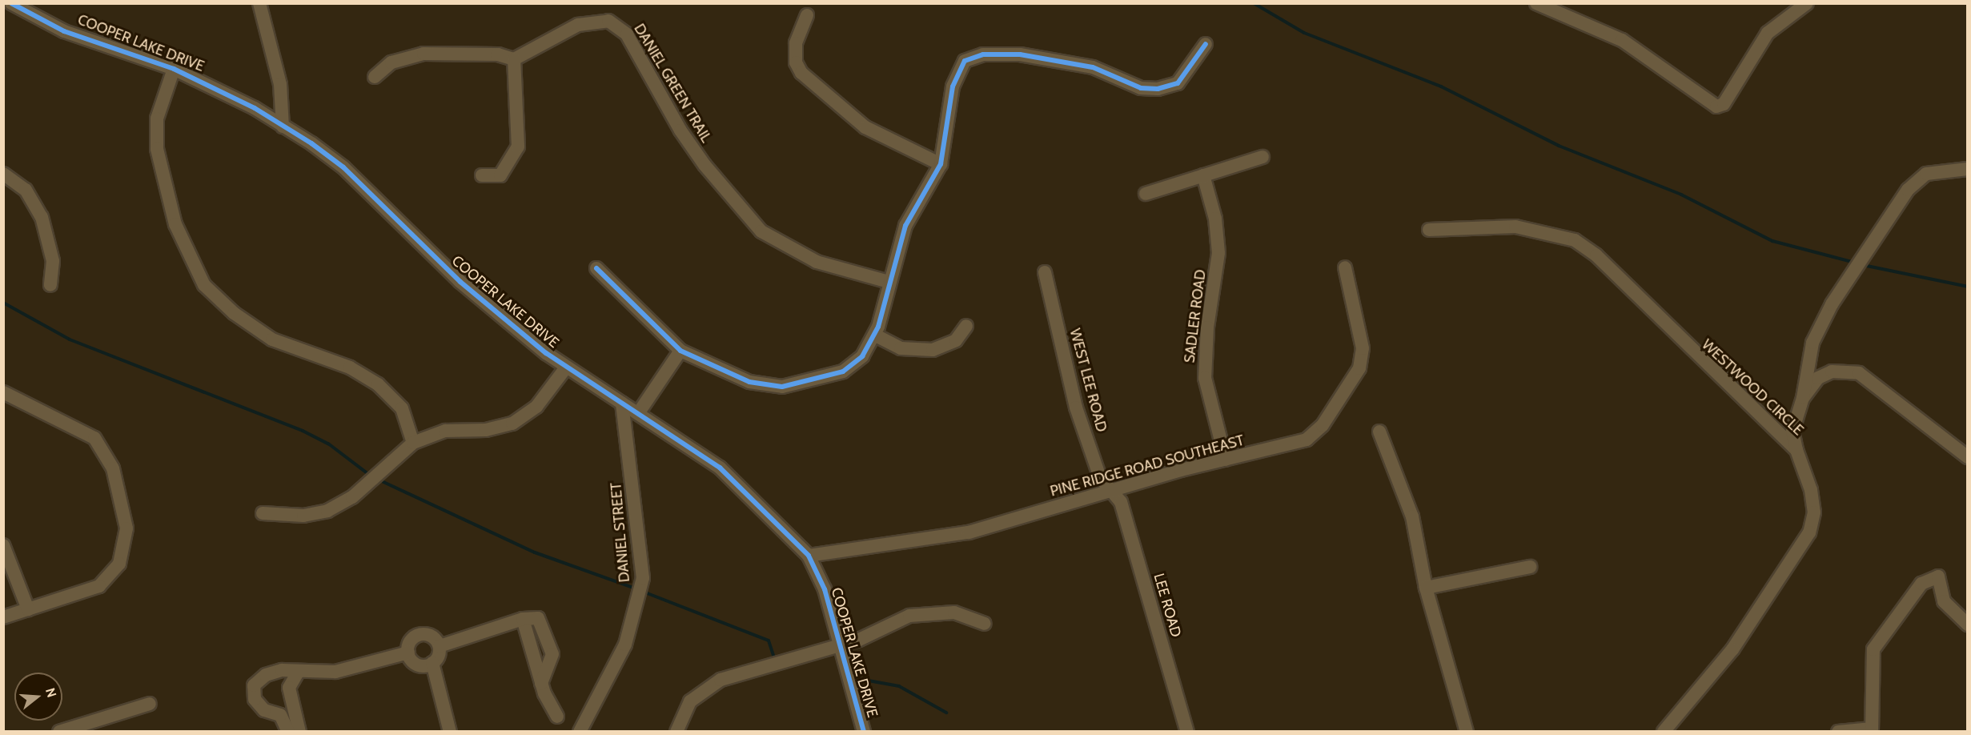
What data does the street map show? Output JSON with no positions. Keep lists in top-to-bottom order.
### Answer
{
  "streets": {
    "street": [
      "COOPER LAKE DRIVE",
      "DANIEL GREEN TRAIL",
      "SADLER ROAD",
      "WEST LEE ROAD",
      "WESTWOOD CIRCLE",
      "PINE RIDGE ROAD SOUTHEAST",
      "DANIEL STREET",
      "LEE ROAD"
    ]
  },
  "crossings": [
    ["COOPER LAKE DRIVE", "PINE RIDGE ROAD SOUTHEAST"],
    ["COOPER LAKE DRIVE", "DANIEL STREET"],
    ["SADLER ROAD", "PINE RIDGE ROAD SOUTHEAST"],
    ["WEST LEE ROAD", "PINE RIDGE ROAD SOUTHEAST"],
    ["WEST LEE ROAD", "LEE ROAD"],
    ["PINE RIDGE ROAD SOUTHEAST", "LEE ROAD"]
  ],
  "north": "right"
}
